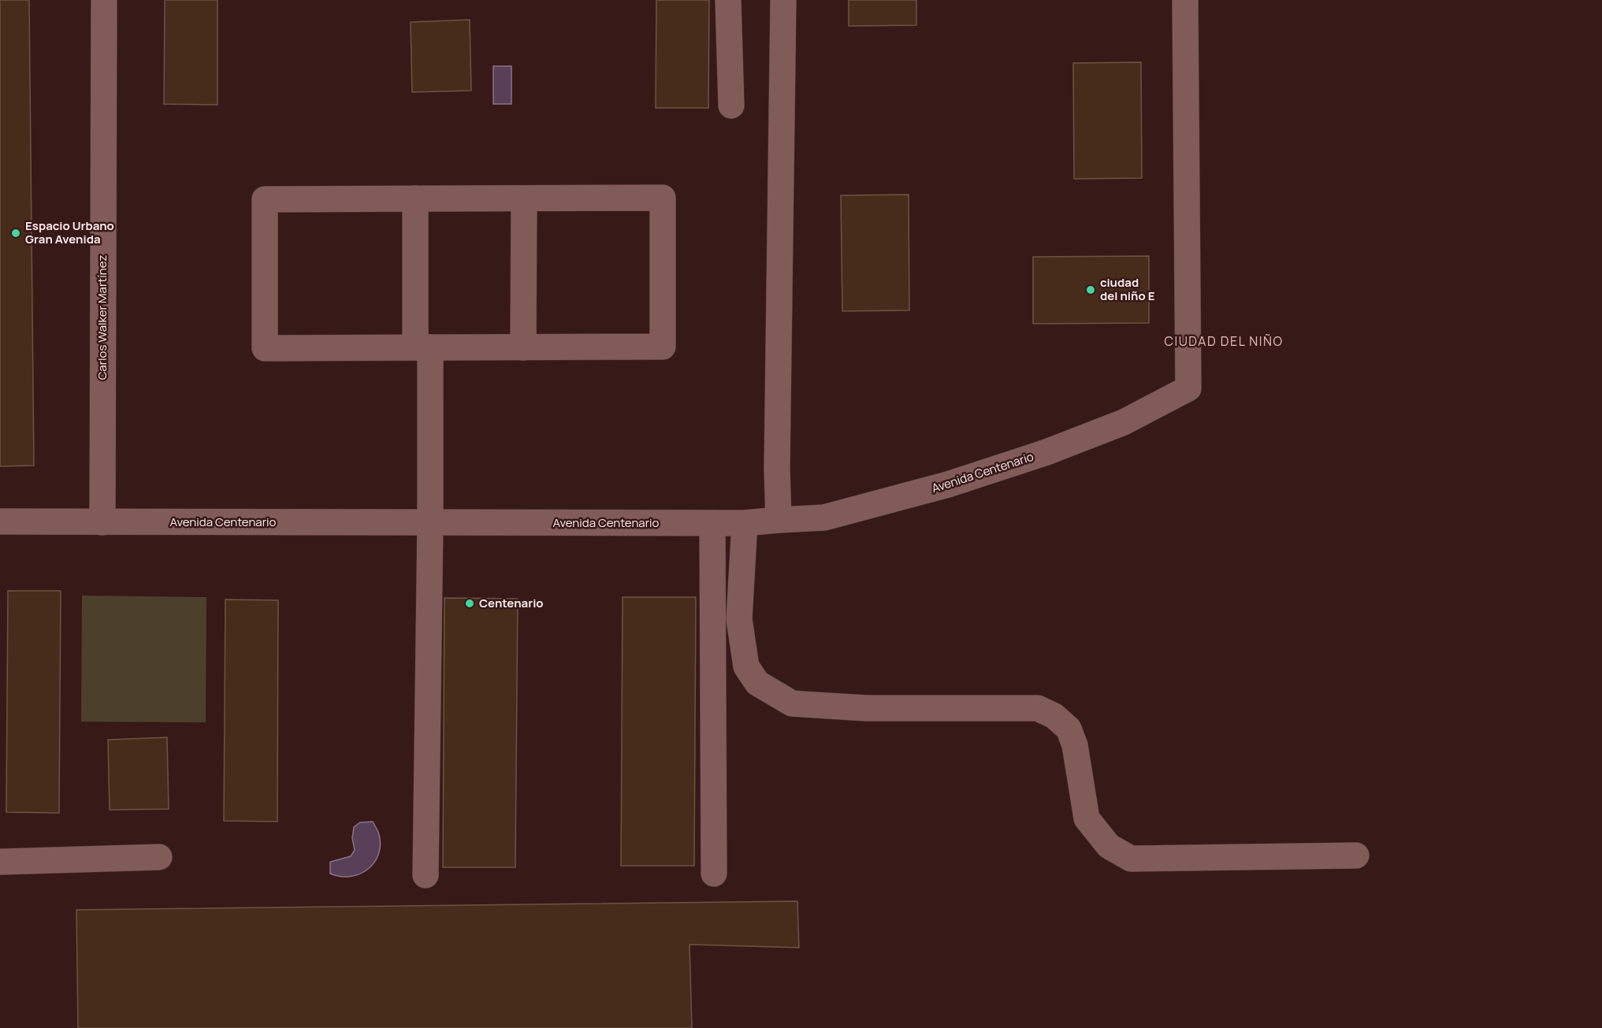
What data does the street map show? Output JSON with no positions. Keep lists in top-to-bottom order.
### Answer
{
  "streets": {
    "street": ["Carlos Walker Martínez", "Avenida Centenario"]
  },
  "crossings": [
    ["Carlos Walker Martínez", "Avenida Centenario"]
  ],
  "districts": ["CIUDAD DEL NIÑO"],
  "places": ["Espacio Urbano Gran Avenida", "ciudad del niño E", "Centenario"]
}
